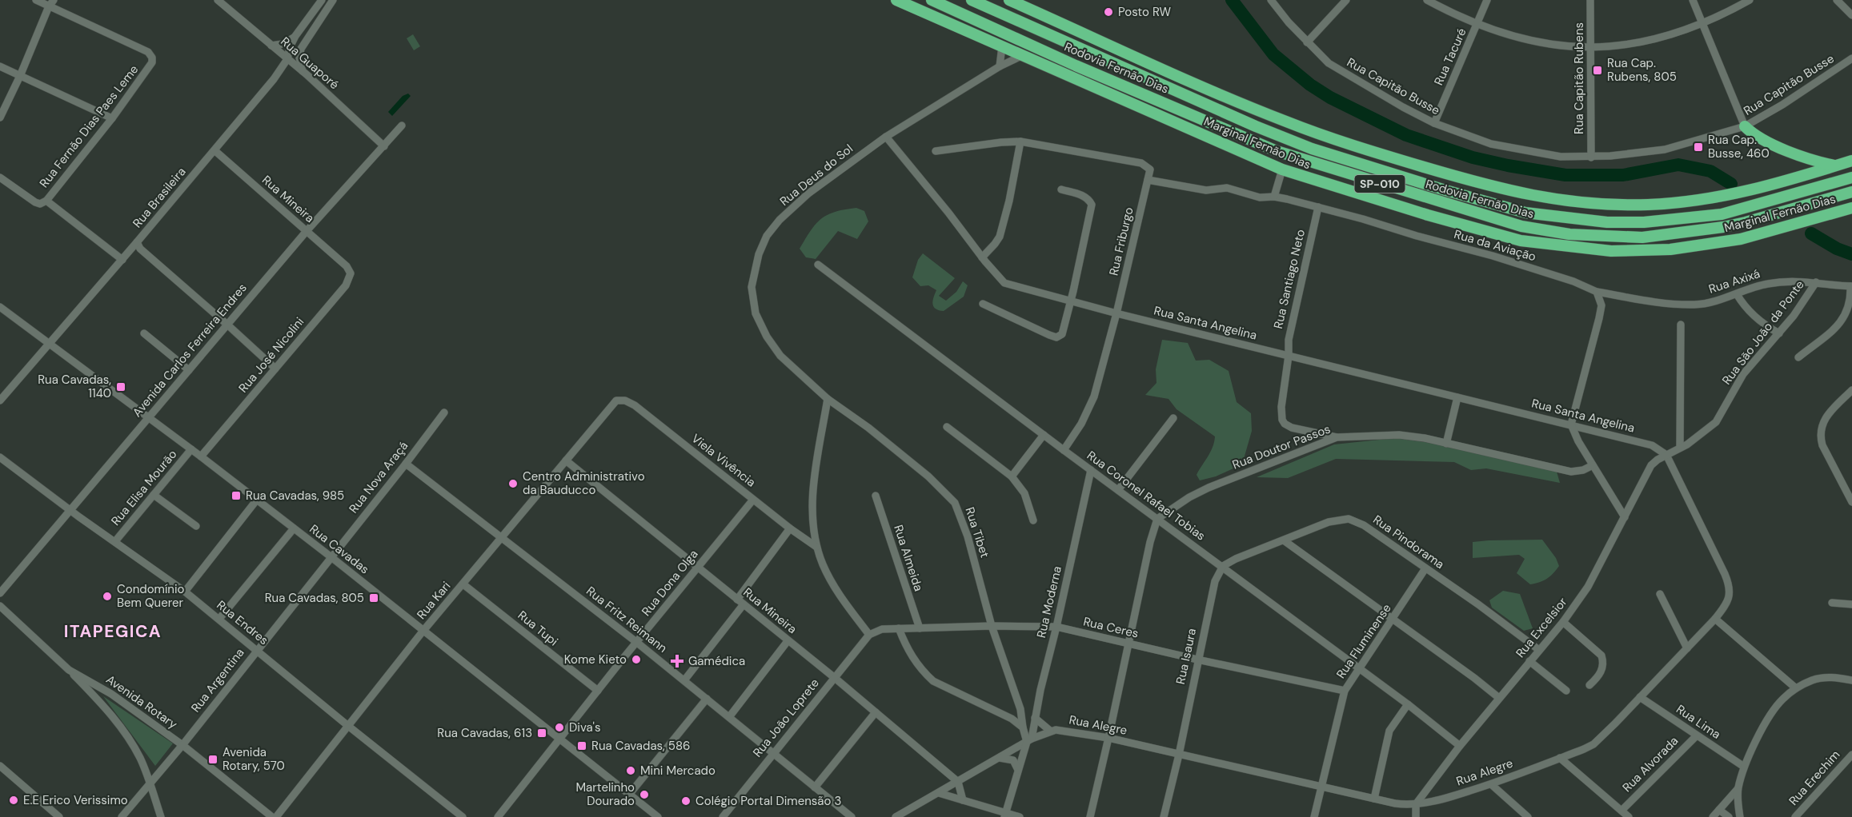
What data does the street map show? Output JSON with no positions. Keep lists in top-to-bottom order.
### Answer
{
  "streets": {
    "highway": ["Rodovia Fernão Dias", "Marginal Fernão Dias", "SP-010"],
    "street": [
      "Rua Tacuré",
      "Rua Guaporé",
      "Rua Capitão Rubens",
      "Rua Capitão Busse",
      "Rua Fernão Dias Paes Leme",
      "Rua Deus do Sol",
      "Rua Brasileira",
      "Rua Mineira",
      "Rua Friburgo",
      "Rua da Aviação",
      "Rua Santiago Neto",
      "Rua Axixá",
      "Rua Santa Angelina",
      "Rua São João da Ponte",
      "Avenida Carlos Ferreira Endres",
      "Rua José Nicolini",
      "Rua Doutor Passos",
      "Viela Vivência",
      "Rua Nova Araçá",
      "Rua Elisa Mourão",
      "Rua Coronel Rafael Tobias",
      "Rua Tibet",
      "Rua Pindorama",
      "Rua Cavadas",
      "Rua Almeida",
      "Rua Dona Olga",
      "Rua Kari",
      "Rua Moderna",
      "Rua Fritz Reimann",
      "Rua Endres",
      "Rua Ceres",
      "Rua Excelsior",
      "Rua Tupi",
      "Rua Fluminense",
      "Rua Isaura",
      "Rua Argentina",
      "Avenida Rotary",
      "Rua João Loprete",
      "Rua Lima",
      "Rua Alegre",
      "Rua Alvorada",
      "Rua Erechim"
    ]
  },
  "crossings": [
    ["Rua Tacuré", "Rua Capitão Busse"],
    ["Rua Guaporé", "Rua Brasileira"],
    ["Rua Guaporé", "Avenida Carlos Ferreira Endres"],
    ["Rua Capitão Rubens", "Rua Capitão Busse"],
    ["Rua Fernão Dias Paes Leme", "Rua Brasileira"],
    ["Marginal Fernão Dias", "Rua Deus do Sol"],
    ["Rua Deus do Sol", "Rua Santa Angelina"],
    ["Rua Deus do Sol", "Rua Tibet"],
    ["Rua Brasileira", "Rua Mineira"],
    ["Rua Brasileira", "Rua Cavadas"],
    ["Rua Mineira", "Avenida Carlos Ferreira Endres"],
    ["Rua Mineira", "Rua José Nicolini"],
    ["Rua Mineira", "Rua Dona Olga"],
    ["Rua Mineira", "Rua Kari"],
    ["Rua Mineira", "Rua João Loprete"],
    ["Rua Mineira", "Rua Alegre"],
    ["Rua Friburgo", "Rua da Aviação"],
    ["Rua Friburgo", "Rua Santa Angelina"],
    ["Rua Friburgo", "Rua Coronel Rafael Tobias"],
    ["Rua da Aviação", "Rua Santiago Neto"],
    ["Rua da Aviação", "Rua Axixá"],
    ["Rua Santiago Neto", "Rua Santa Angelina"],
    ["Rua Santiago Neto", "Rua Doutor Passos"],
    ["Rua Axixá", "Rua São João da Ponte"],
    ["Rua Santa Angelina", "Rua São João da Ponte"],
    ["Rua Santa Angelina", "Rua Excelsior"],
    ["Rua Santa Angelina", "Rua Alegre"],
    ["Rua São João da Ponte", "Rua Excelsior"],
    ["Rua São João da Ponte", "Rua Alegre"],
    ["Avenida Carlos Ferreira Endres", "Rua Cavadas"],
    ["Avenida Carlos Ferreira Endres", "Rua Endres"],
    ["Rua José Nicolini", "Rua Cavadas"],
    ["Rua Doutor Passos", "Rua Coronel Rafael Tobias"],
    ["Viela Vivência", "Rua Dona Olga"],
    ["Viela Vivência", "Rua Kari"],
    ["Rua Nova Araçá", "Rua Cavadas"],
    ["Rua Nova Araçá", "Rua Fritz Reimann"],
    ["Rua Nova Araçá", "Rua Argentina"],
    ["Rua Elisa Mourão", "Rua Cavadas"],
    ["Rua Elisa Mourão", "Rua Endres"],
    ["Rua Coronel Rafael Tobias", "Rua Pindorama"],
    ["Rua Coronel Rafael Tobias", "Rua Moderna"],
    ["Rua Coronel Rafael Tobias", "Rua Excelsior"],
    ["Rua Coronel Rafael Tobias", "Rua Fluminense"],
    ["Rua Coronel Rafael Tobias", "Rua Isaura"],
    ["Rua Tibet", "Rua Moderna"],
    ["Rua Tibet", "Rua Ceres"],
    ["Rua Tibet", "Rua Alegre"],
    ["Rua Pindorama", "Rua Excelsior"],
    ["Rua Pindorama", "Rua Fluminense"],
    ["Rua Pindorama", "Rua Isaura"],
    ["Rua Cavadas", "Rua Dona Olga"],
    ["Rua Cavadas", "Rua Kari"],
    ["Rua Cavadas", "Rua Argentina"],
    ["Rua Almeida", "Rua Ceres"],
    ["Rua Dona Olga", "Rua Fritz Reimann"],
    ["Rua Dona Olga", "Rua Tupi"],
    ["Rua Kari", "Rua Fritz Reimann"],
    ["Rua Kari", "Rua Endres"],
    ["Rua Kari", "Rua Tupi"],
    ["Rua Moderna", "Rua Ceres"],
    ["Rua Moderna", "Rua Alegre"],
    ["Rua Fritz Reimann", "Rua João Loprete"],
    ["Rua Endres", "Rua Argentina"],
    ["Rua Ceres", "Rua Fluminense"],
    ["Rua Ceres", "Rua Isaura"],
    ["Rua Ceres", "Rua João Loprete"],
    ["Rua Excelsior", "Rua Alegre"],
    ["Rua Fluminense", "Rua Alegre"],
    ["Rua Isaura", "Rua Alegre"],
    ["Rua Argentina", "Avenida Rotary"],
    ["Rua Lima", "Rua Alegre"],
    ["Rua Lima", "Rua Alvorada"]
  ],
  "districts": ["ITAPEGICA"],
  "places": {
    "other": [
      "Posto RW",
      "Centro Administrativo da Bauducco",
      "Condomínio Bem Querer",
      "Kome Kieto",
      "Diva's",
      "Mini Mercado",
      "Martelinho Dourado",
      "E.E Erico Verissimo",
      "Colégio Portal Dimensão 3"
    ],
    "transit": [
      "Rua Cap. Rubens, 805",
      "Rua Cap. Busse, 460",
      "Rua Cavadas, 1140",
      "Rua Cavadas, 985",
      "Rua Cavadas, 805",
      "Rua Cavadas, 613",
      "Rua Cavadas, 586",
      "Avenida Rotary, 570"
    ],
    "health": ["Gamédica"]
  }
}
